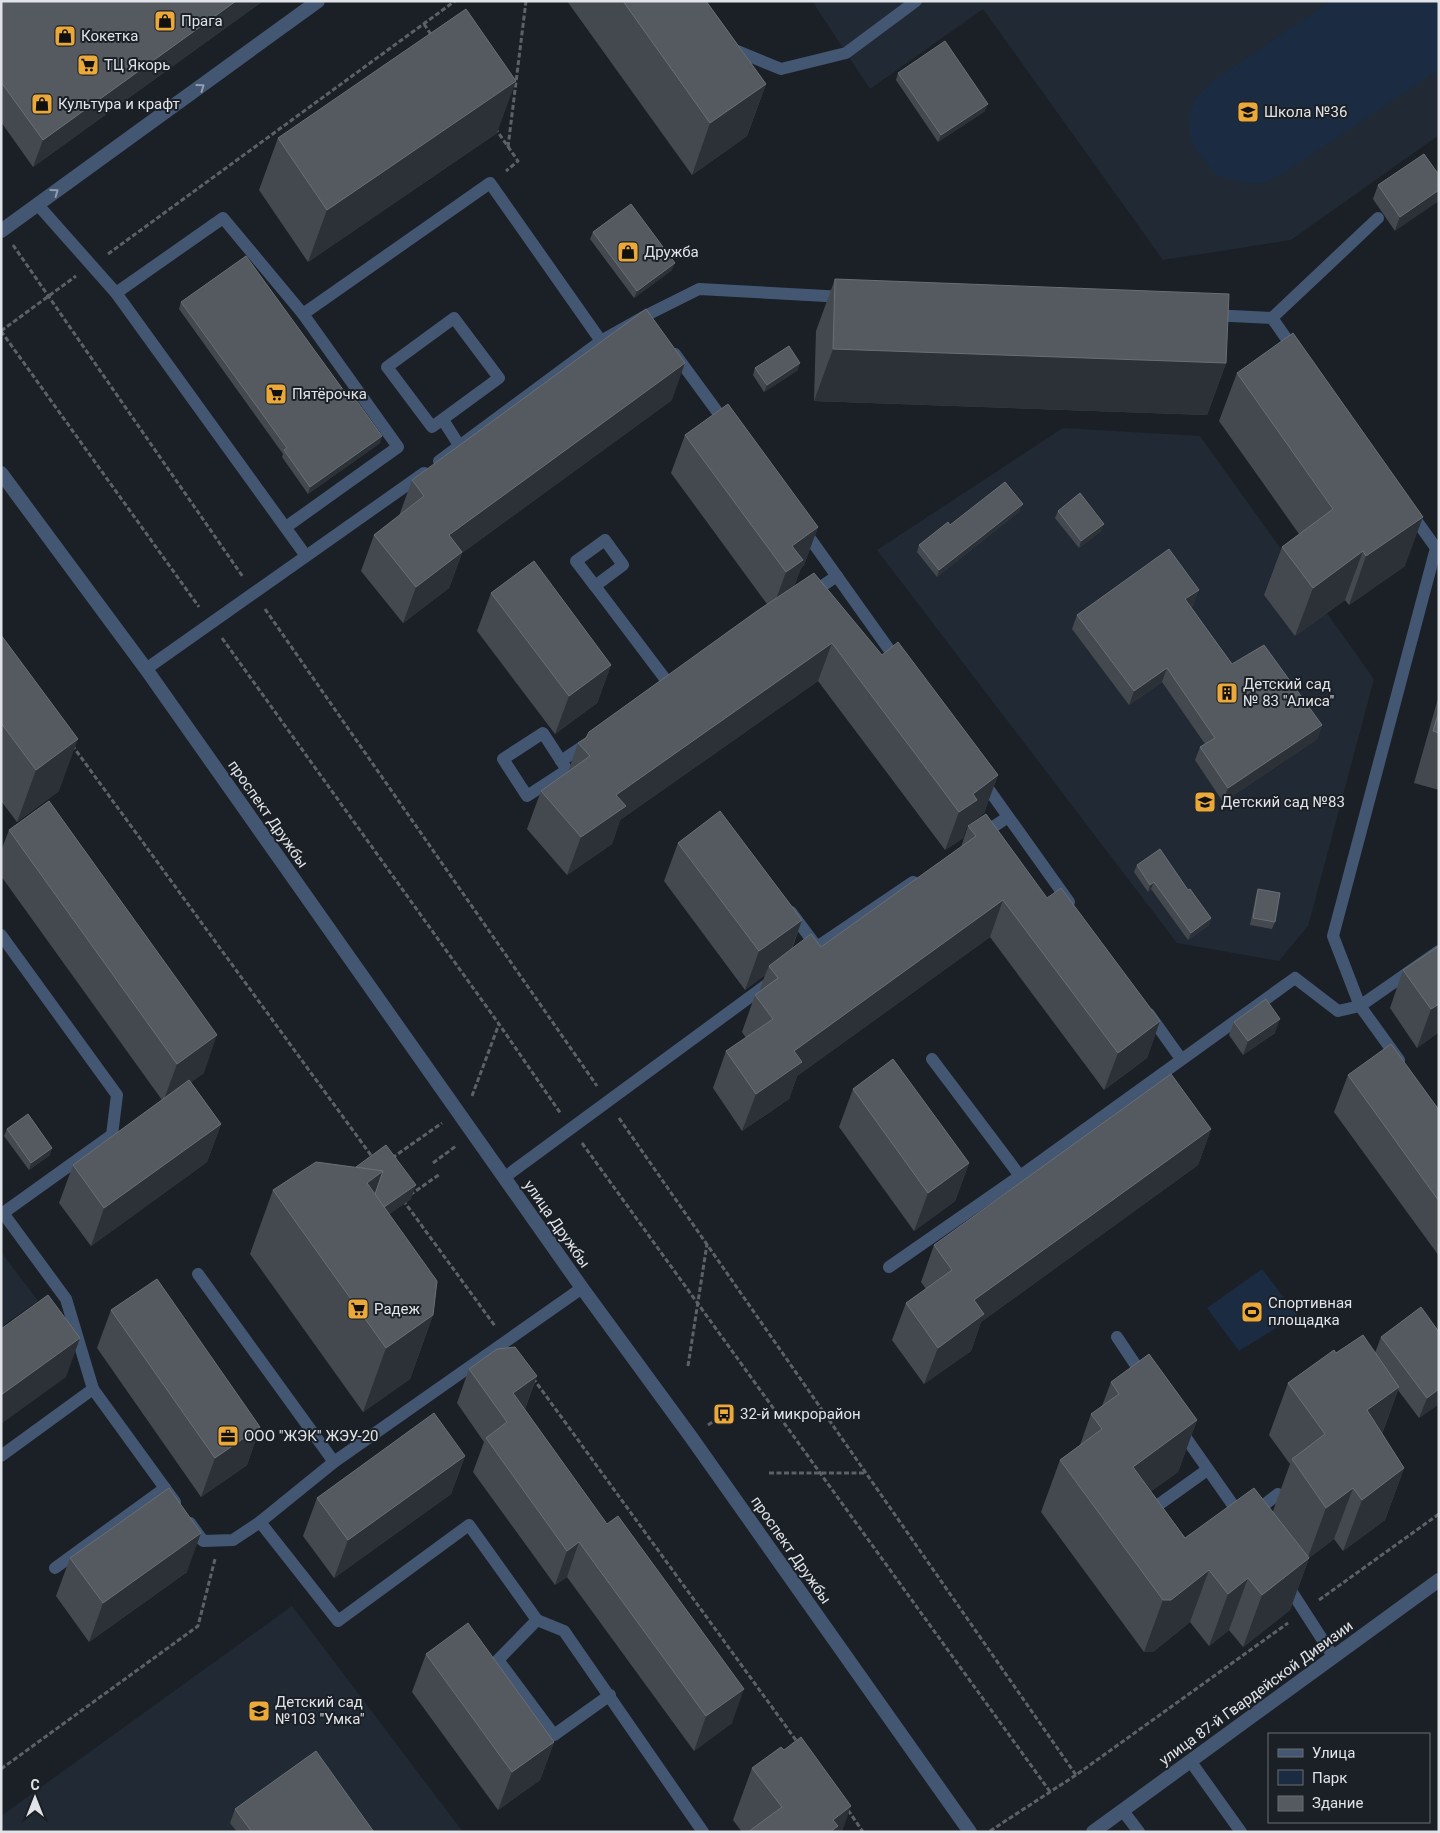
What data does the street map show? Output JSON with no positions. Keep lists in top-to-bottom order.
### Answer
{
  "streets": {
    "street": ["проспект Дружбы", "улица Дружбы", "улица 87-й Гвардейской Дивизии"]
  },
  "crossings": [
    ["проспект Дружбы", "улица Дружбы"]
  ],
  "places": {
    "shop": [
      "Прага",
      "Кокетка",
      "Культура и крафт",
      "Дружба"
    ],
    "supermarket": ["ТЦ Якорь", "Пятёрочка", "Радеж"],
    "school or university": ["Школа №36", "Детский сад №83", "Детский сад №103 \"Умка\""],
    "building": ["Детский сад № 83 \"Алиса\""],
    "sports": ["Спортивная площадка"],
    "bus stop": ["32-й микрорайон"],
    "office": ["ООО \"ЖЭК\" ЖЭУ-20"]
  },
  "legend": ["Улица", "Парк", "Здание"],
  "north": "top"
}
